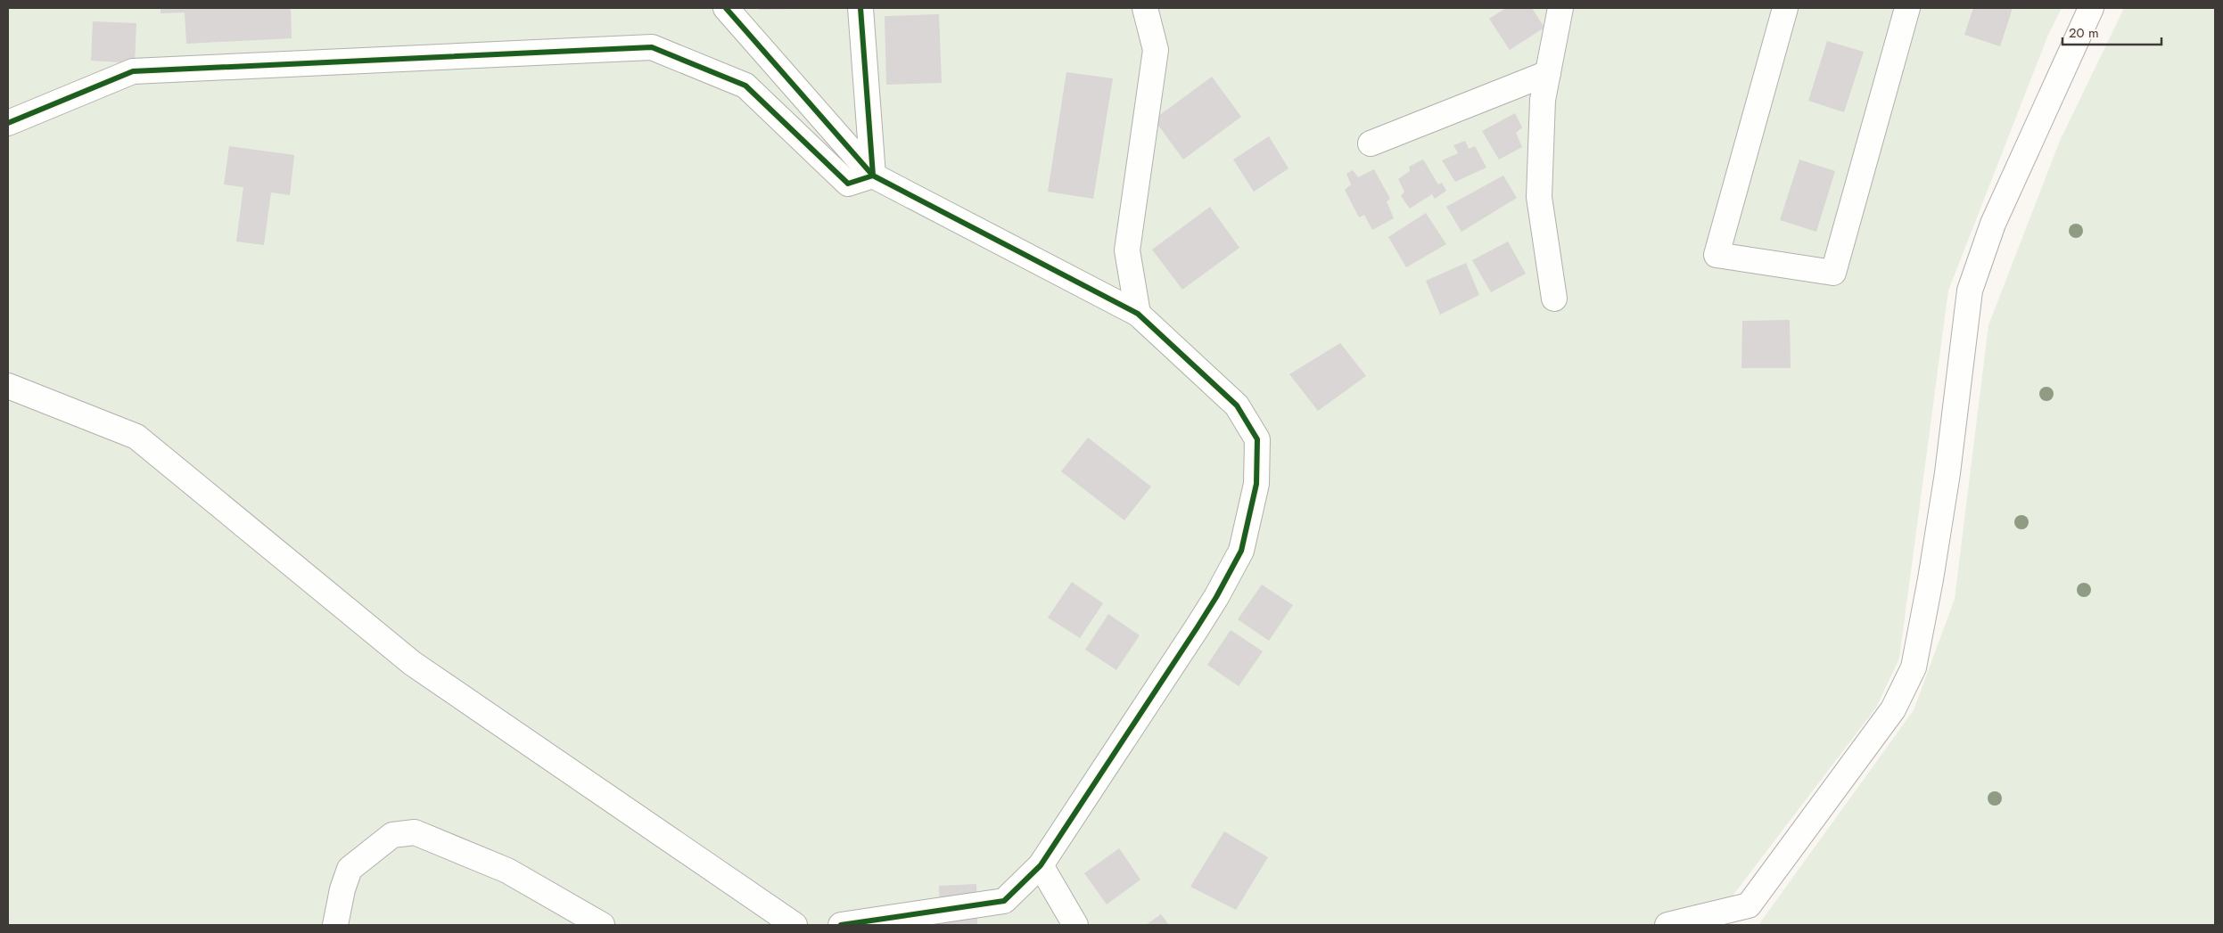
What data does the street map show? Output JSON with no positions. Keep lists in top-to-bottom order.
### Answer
{
  "scale_bar": "20 m"
}
